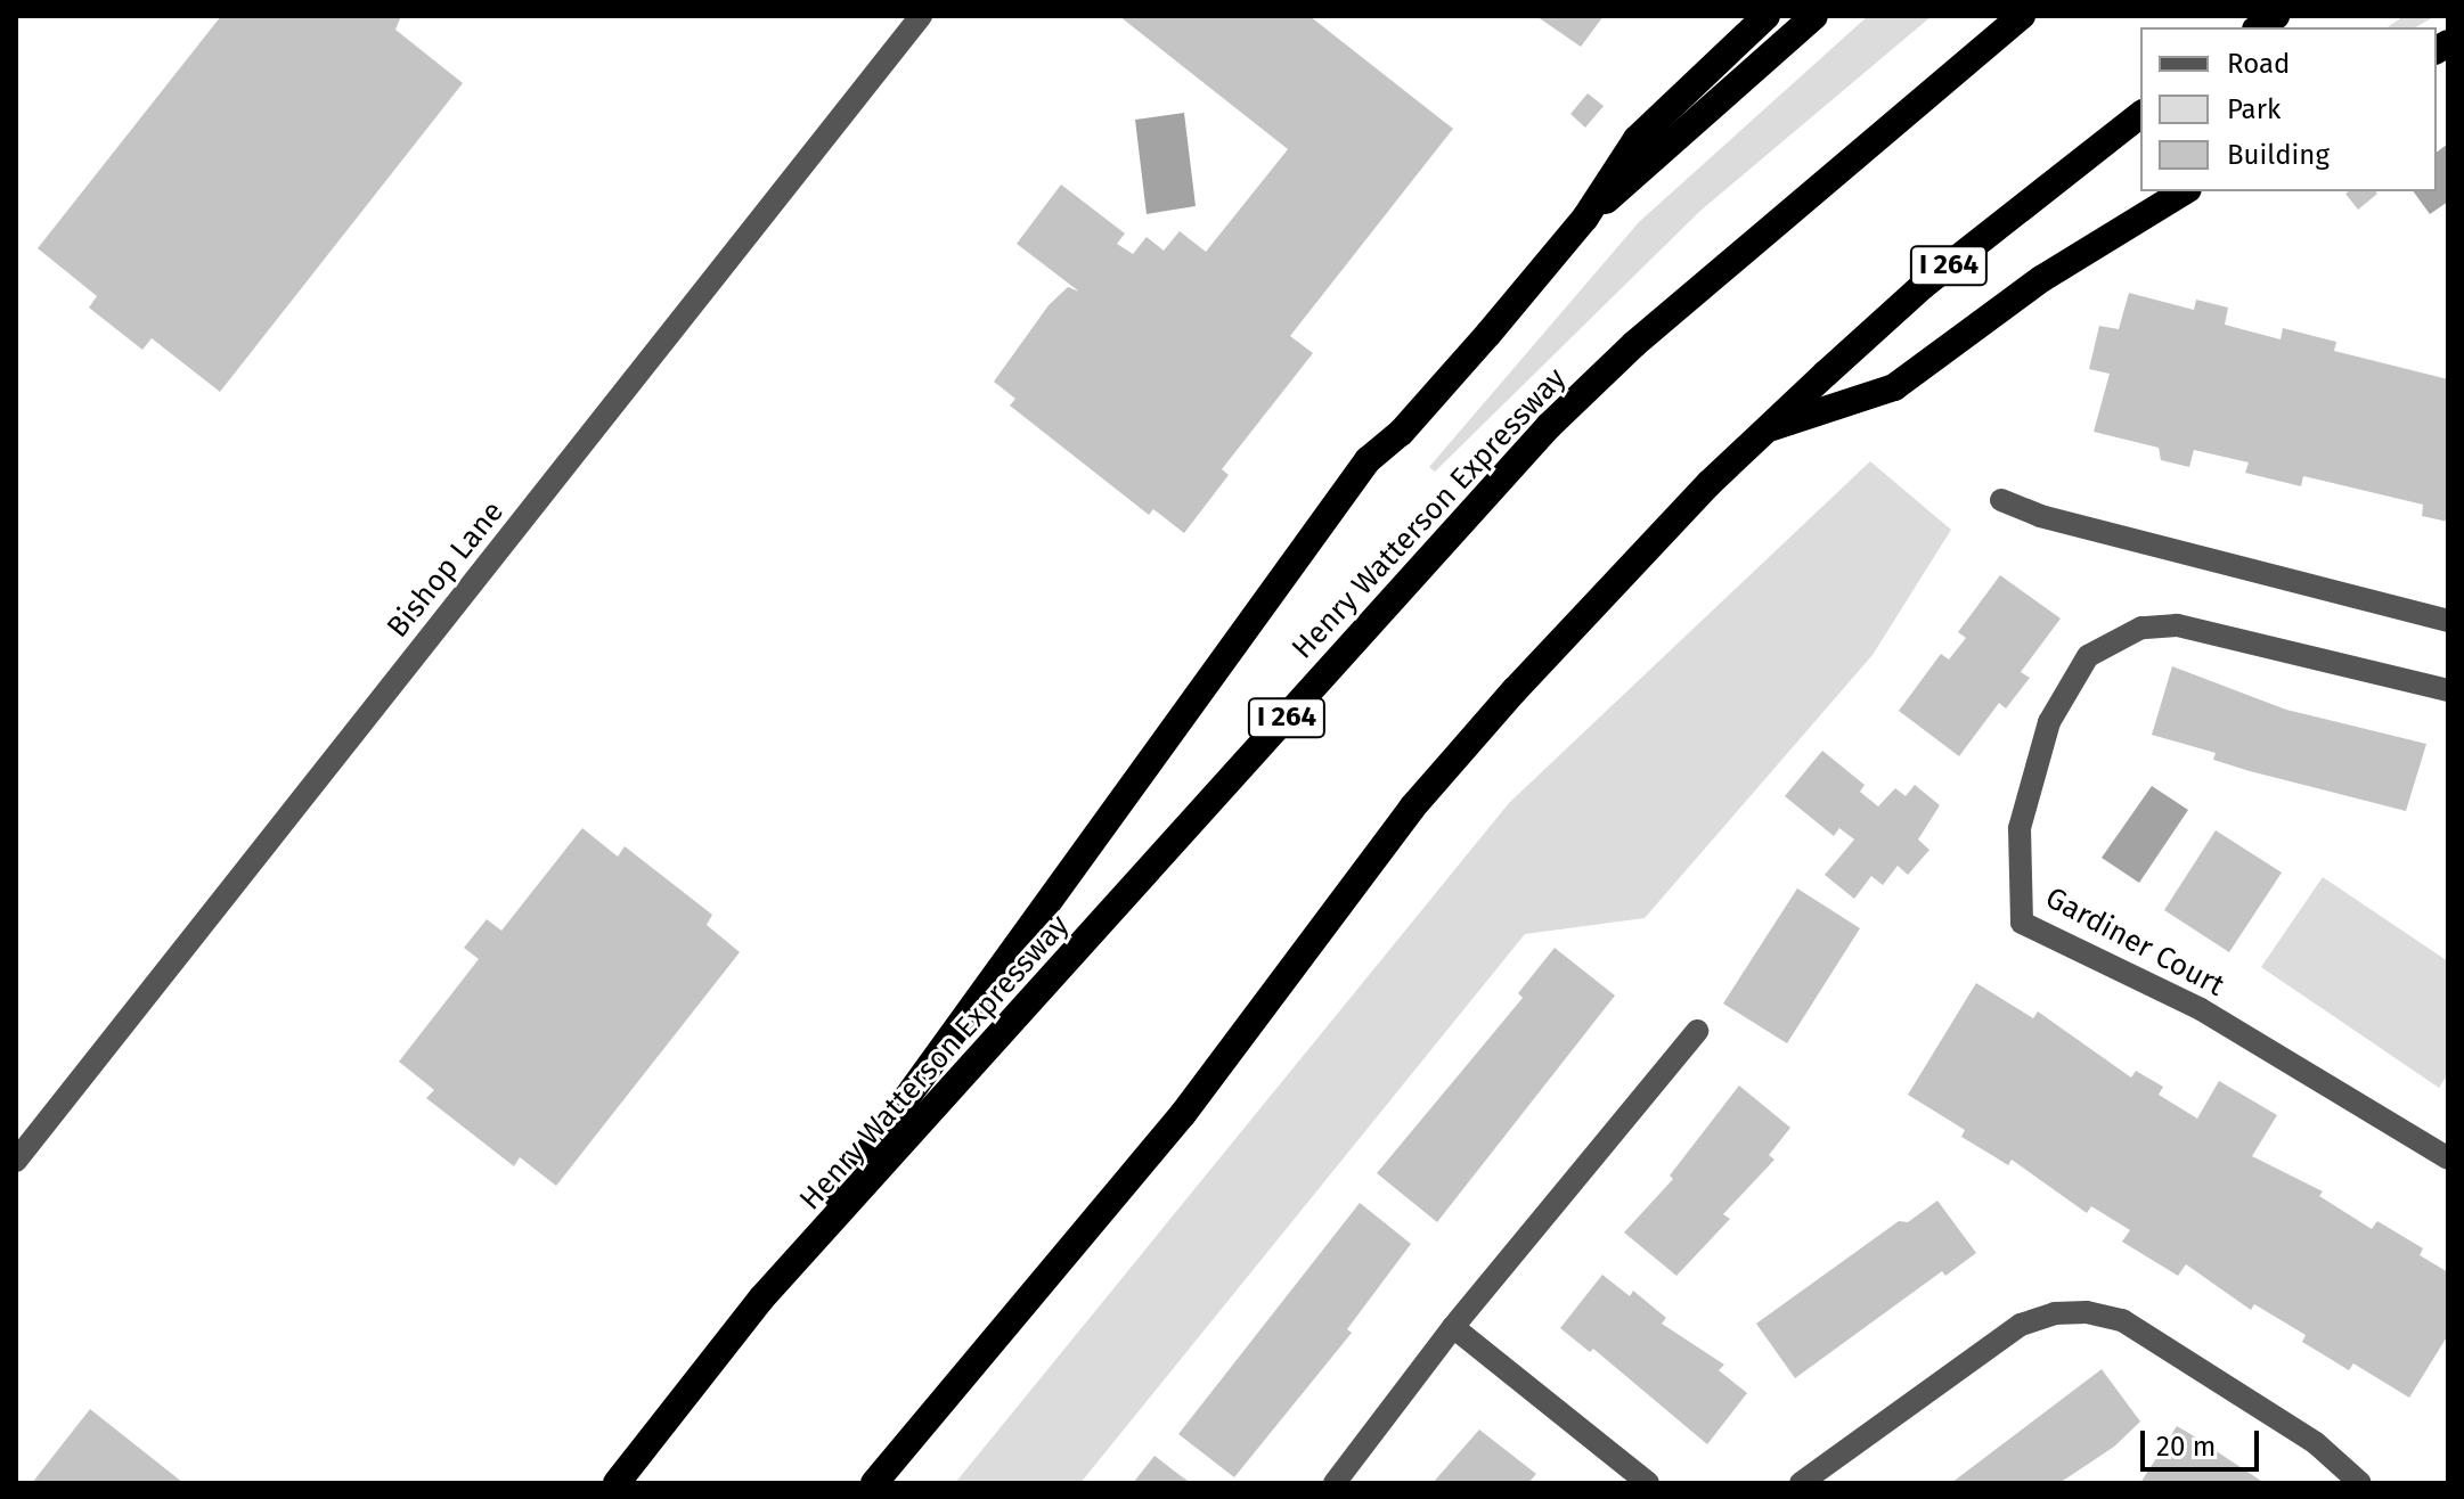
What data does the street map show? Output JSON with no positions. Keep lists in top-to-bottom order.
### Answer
{
  "streets": {
    "highway": ["I 264", "Henry Watterson Expressway"],
    "street": ["Bishop Lane", "Gardiner Court"]
  },
  "legend": ["Road", "Park", "Building"],
  "scale_bar": "20 m"
}
